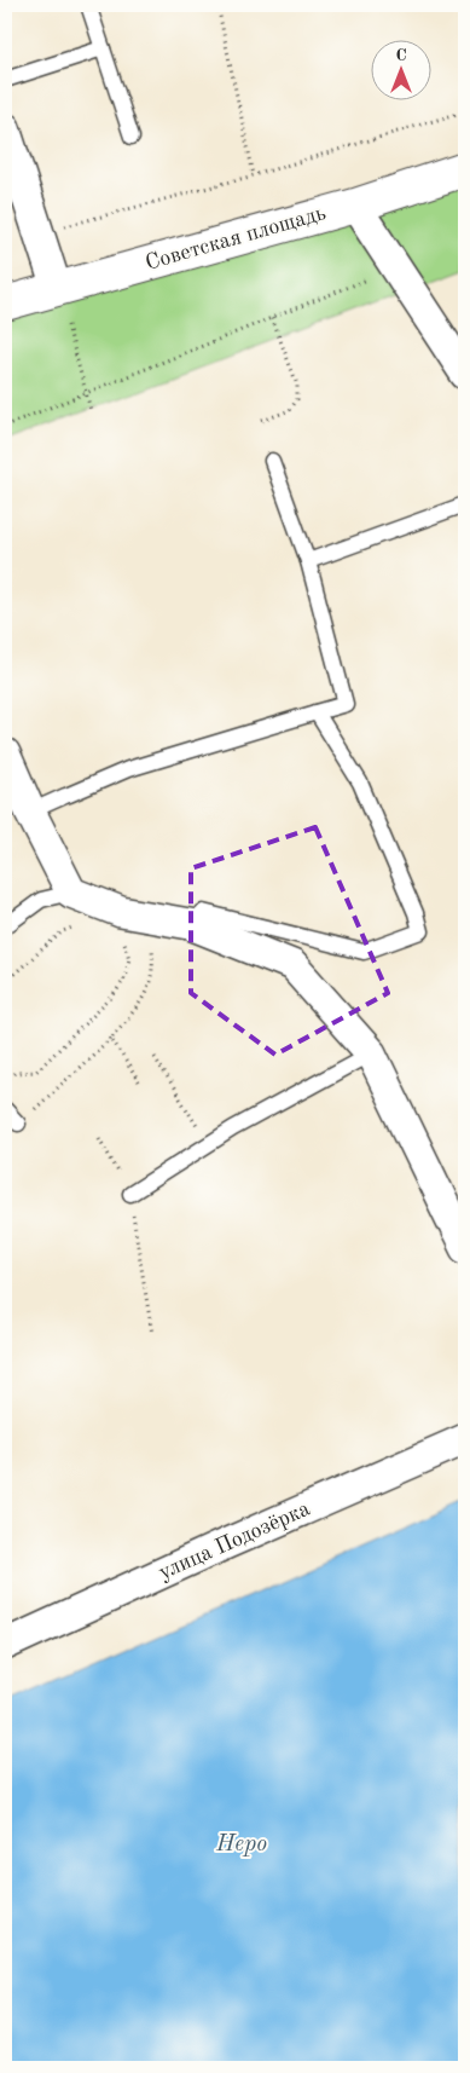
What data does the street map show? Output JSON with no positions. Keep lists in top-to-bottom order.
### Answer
{
  "streets": {
    "street": ["Советская площадь", "улица Подозёрка"]
  },
  "water": ["Неро"],
  "north": "top"
}
